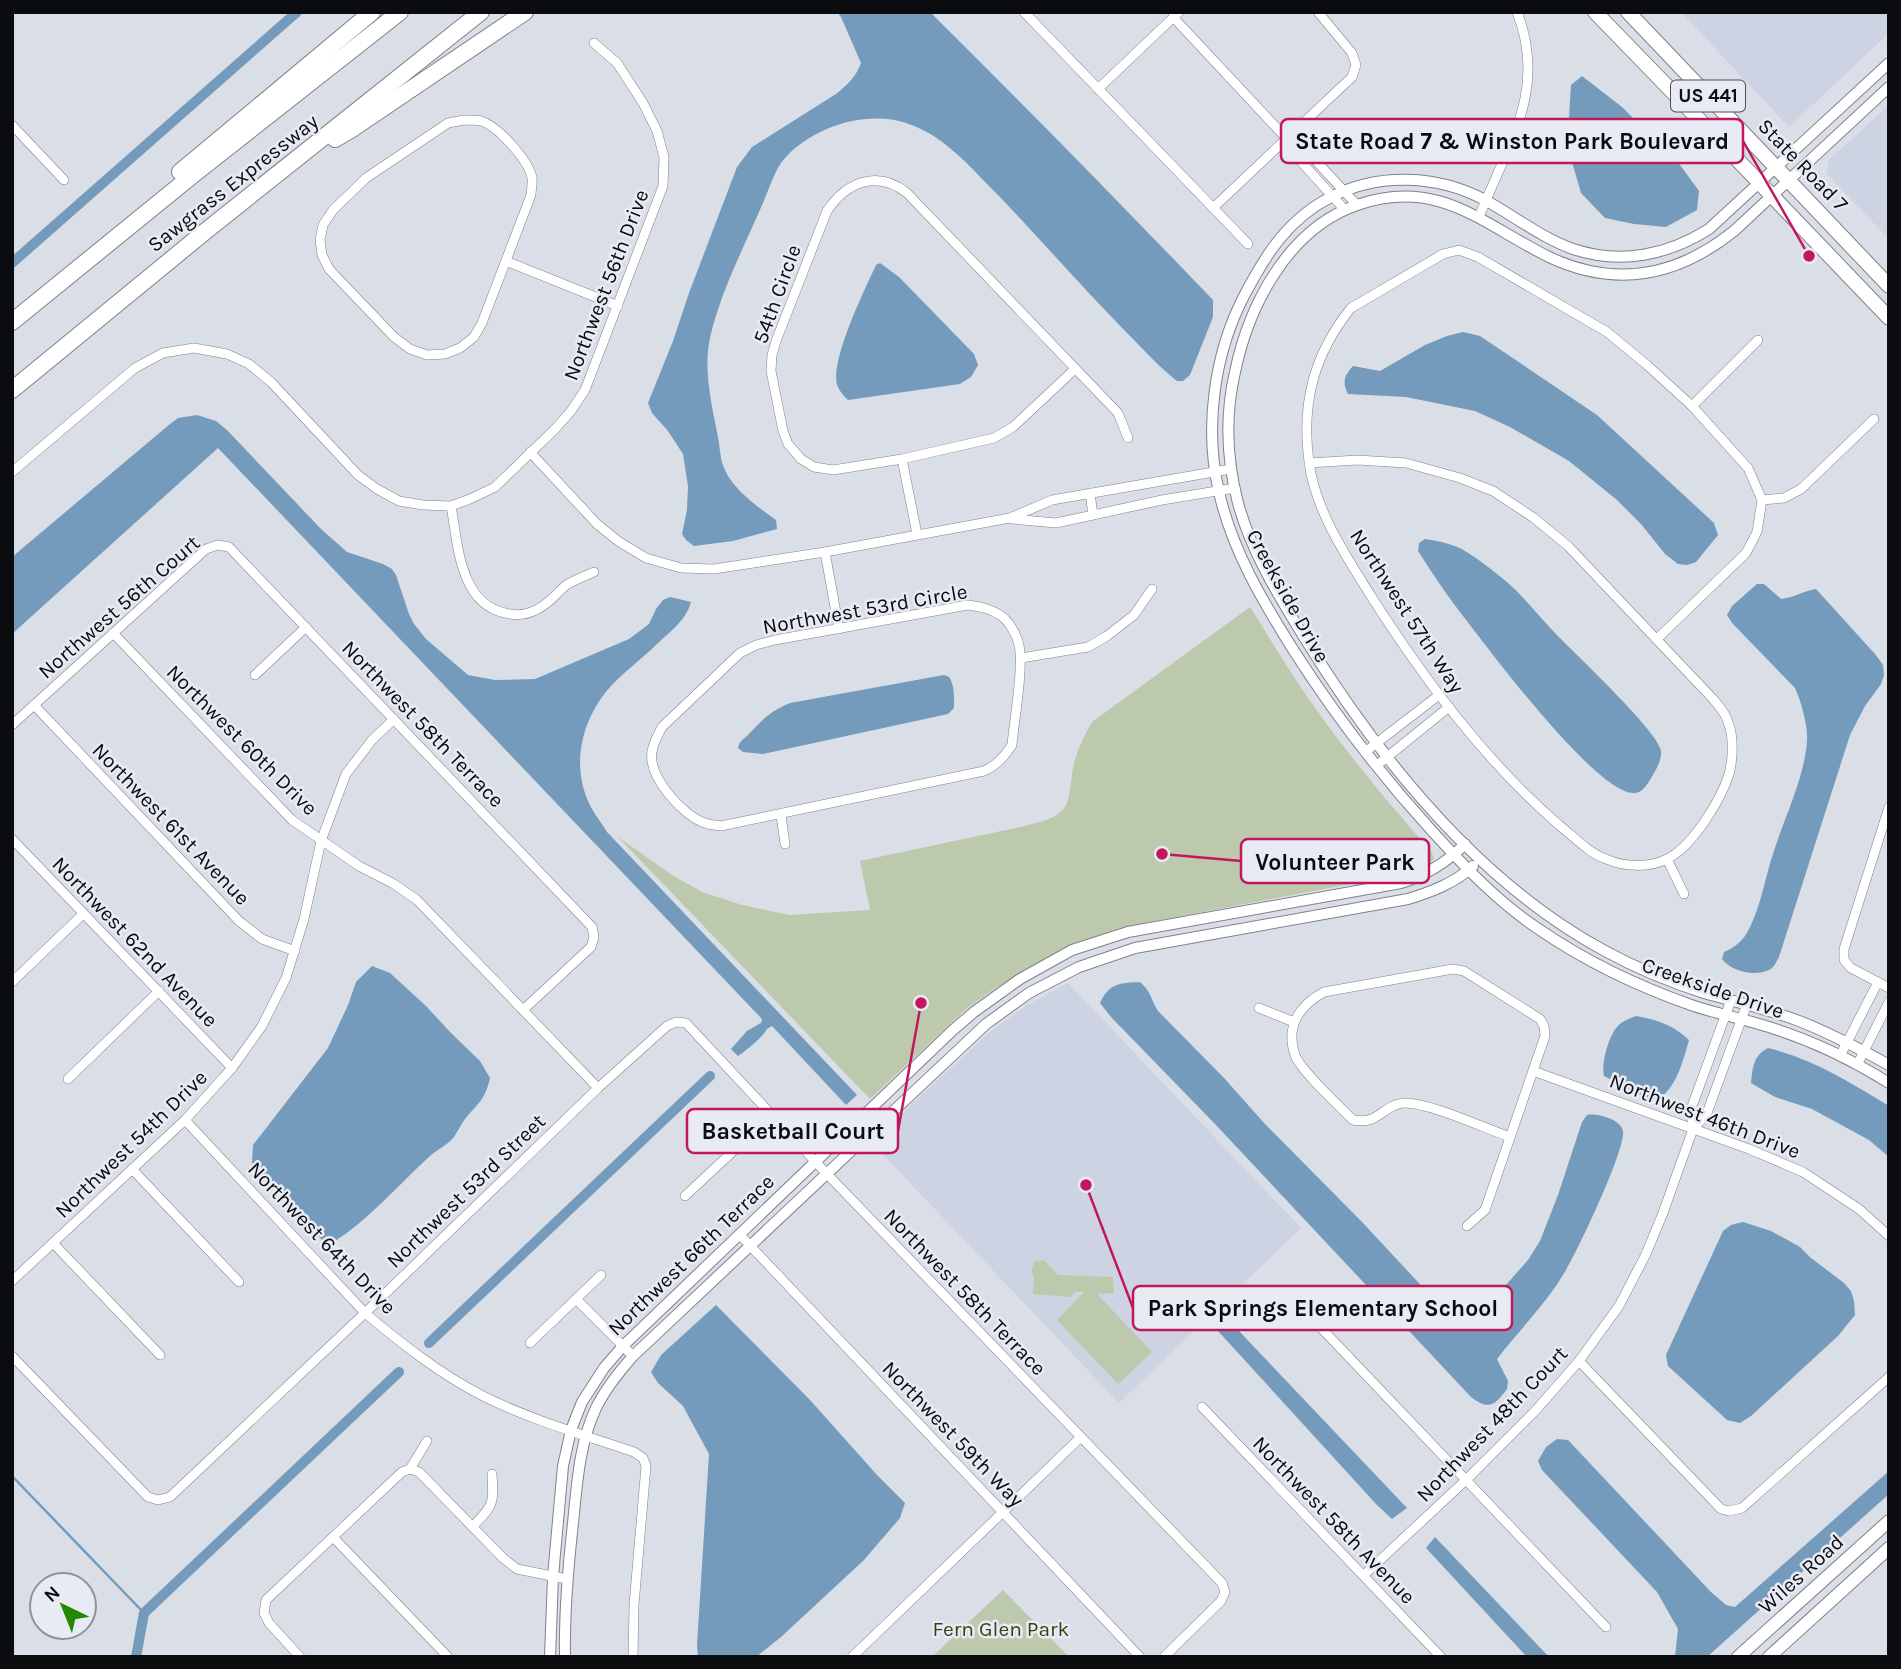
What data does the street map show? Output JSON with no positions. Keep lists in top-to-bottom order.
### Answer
{
  "streets": {
    "highway": ["Sawgrass Expressway"],
    "main road": ["US 441", "State Road 7", "Wiles Road"],
    "street": [
      "Northwest 56th Drive",
      "54th Circle",
      "Creekside Drive",
      "Northwest 56th Court",
      "Northwest 53rd Circle",
      "Northwest 57th Way",
      "Northwest 58th Terrace",
      "Northwest 60th Drive",
      "Northwest 61st Avenue",
      "Northwest 62nd Avenue",
      "Northwest 46th Drive",
      "Northwest 54th Drive",
      "Northwest 53rd Street",
      "Northwest 64th Drive",
      "Northwest 66th Terrace",
      "Northwest 48th Court",
      "Northwest 59th Way",
      "Northwest 58th Avenue"
    ]
  },
  "crossings": [
    ["State Road 7", "Creekside Drive"],
    ["Creekside Drive", "Northwest 66th Terrace"],
    ["Creekside Drive", "Northwest 48th Court"],
    ["Northwest 56th Court", "Northwest 58th Terrace"],
    ["Northwest 56th Court", "Northwest 60th Drive"],
    ["Northwest 56th Court", "Northwest 61st Avenue"],
    ["Northwest 58th Terrace", "Northwest 60th Drive"],
    ["Northwest 58th Terrace", "Northwest 54th Drive"],
    ["Northwest 58th Terrace", "Northwest 53rd Street"],
    ["Northwest 58th Terrace", "Northwest 66th Terrace"],
    ["Northwest 60th Drive", "Northwest 54th Drive"],
    ["Northwest 60th Drive", "Northwest 53rd Street"],
    ["Northwest 61st Avenue", "Northwest 54th Drive"],
    ["Northwest 62nd Avenue", "Northwest 54th Drive"],
    ["Northwest 46th Drive", "Northwest 48th Court"],
    ["Northwest 54th Drive", "Northwest 64th Drive"],
    ["Northwest 53rd Street", "Northwest 64th Drive"],
    ["Northwest 64th Drive", "Northwest 66th Terrace"],
    ["Northwest 66th Terrace", "Northwest 59th Way"],
    ["Northwest 48th Court", "Northwest 58th Avenue"]
  ],
  "parks": ["Fern Glen Park"],
  "places": [
    "State Road 7 & Winston Park Boulevard",
    "Volunteer Park",
    "Basketball Court",
    "Park Springs Elementary School"
  ],
  "north": "top left"
}
